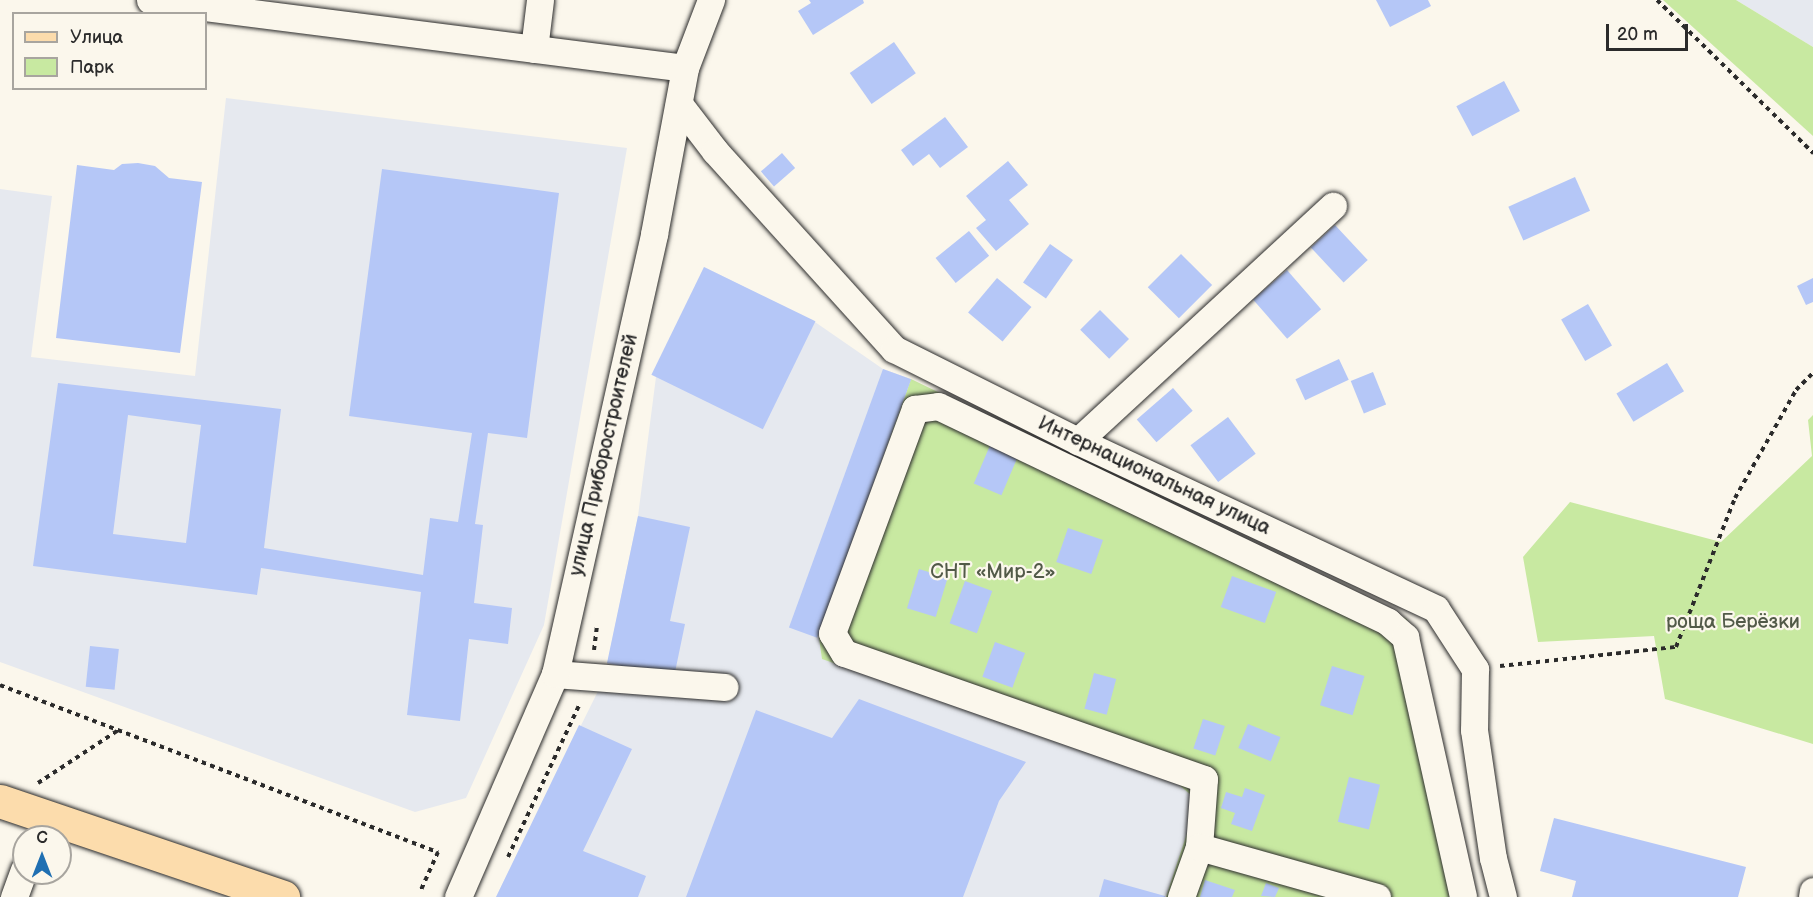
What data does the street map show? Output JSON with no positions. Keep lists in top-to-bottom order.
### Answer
{
  "streets": {
    "street": ["улица Приборостроителей", "Интернациональная улица"]
  },
  "crossings": [
    ["улица Приборостроителей", "Интернациональная улица"]
  ],
  "parks": ["СНТ «Мир-2»", "роща Берёзки"],
  "legend": ["Улица", "Парк"],
  "scale_bar": "20 m",
  "north": "top"
}
